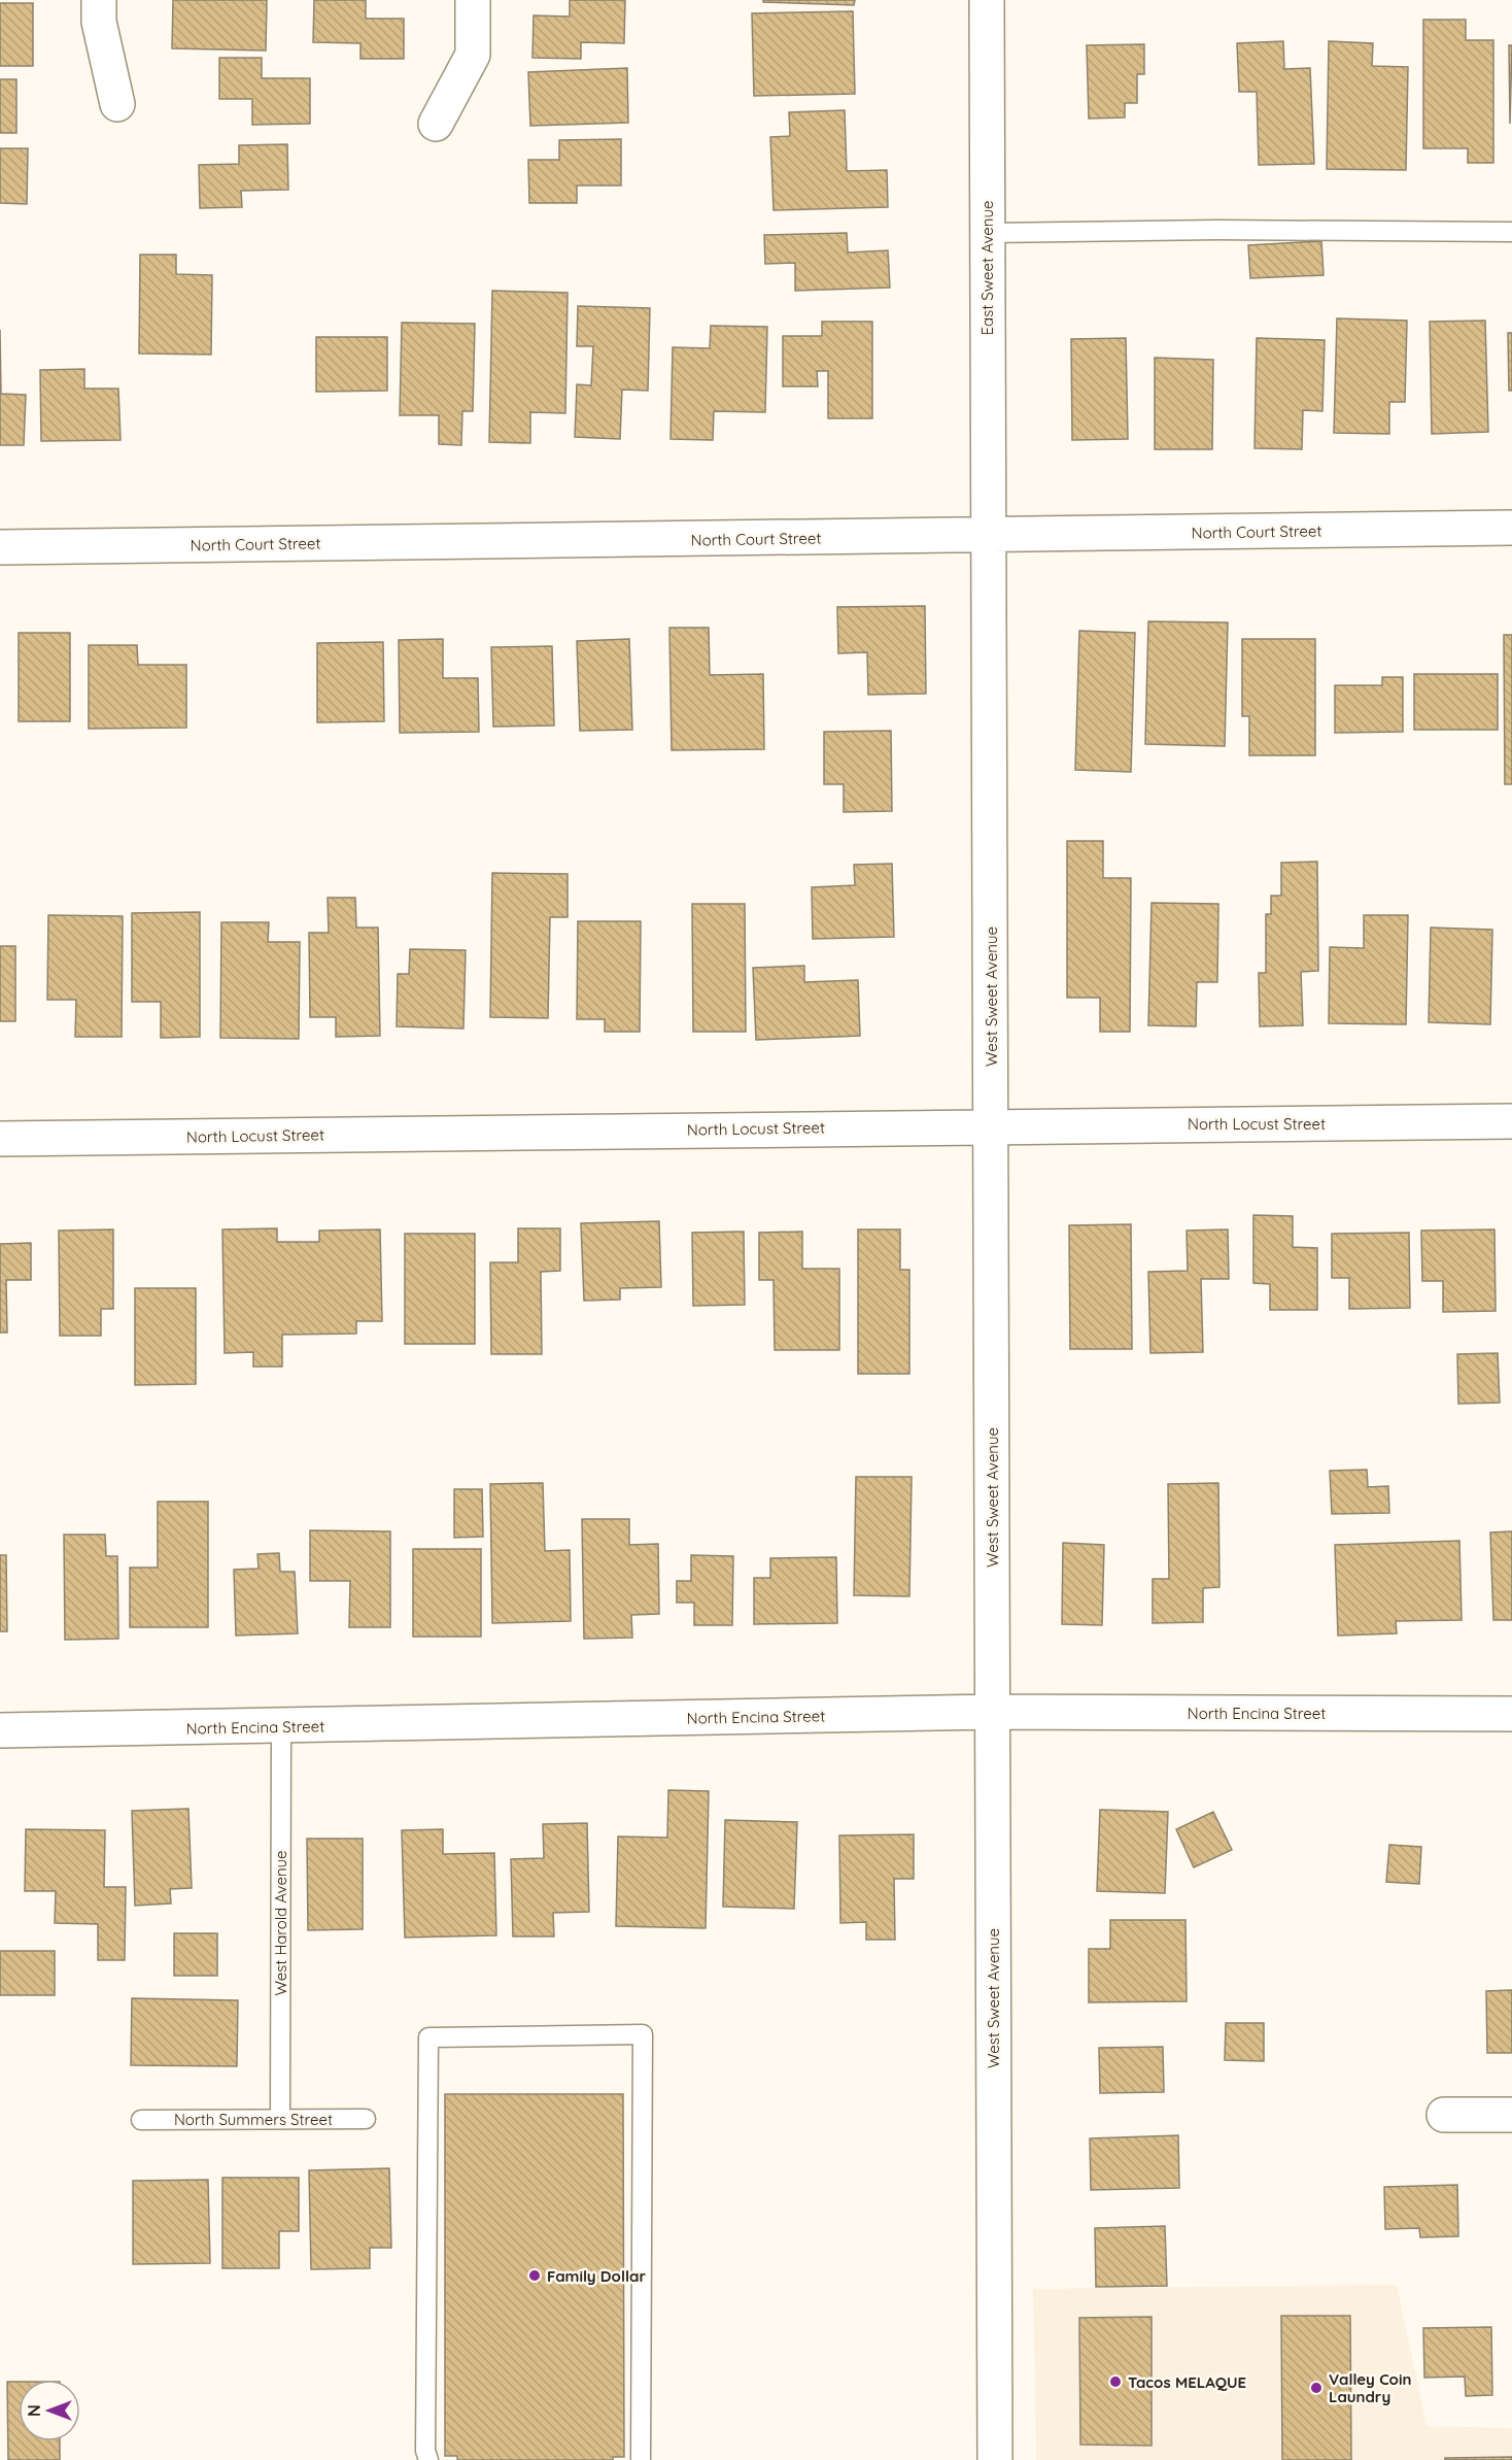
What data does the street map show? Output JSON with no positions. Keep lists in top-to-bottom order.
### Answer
{
  "streets": {
    "street": [
      "East Sweet Avenue",
      "North Court Street",
      "West Sweet Avenue",
      "North Locust Street",
      "North Encina Street"
    ],
    "lane": ["West Harold Avenue", "North Summers Street"]
  },
  "crossings": [
    ["East Sweet Avenue", "North Court Street"],
    ["East Sweet Avenue", "West Sweet Avenue"],
    ["North Court Street", "West Sweet Avenue"],
    ["West Sweet Avenue", "North Locust Street"],
    ["West Sweet Avenue", "North Encina Street"],
    ["North Encina Street", "West Harold Avenue"],
    ["West Harold Avenue", "North Summers Street"]
  ],
  "places": ["Family Dollar", "Tacos MELAQUE", "Valley Coin Laundry"],
  "north": "left"
}
